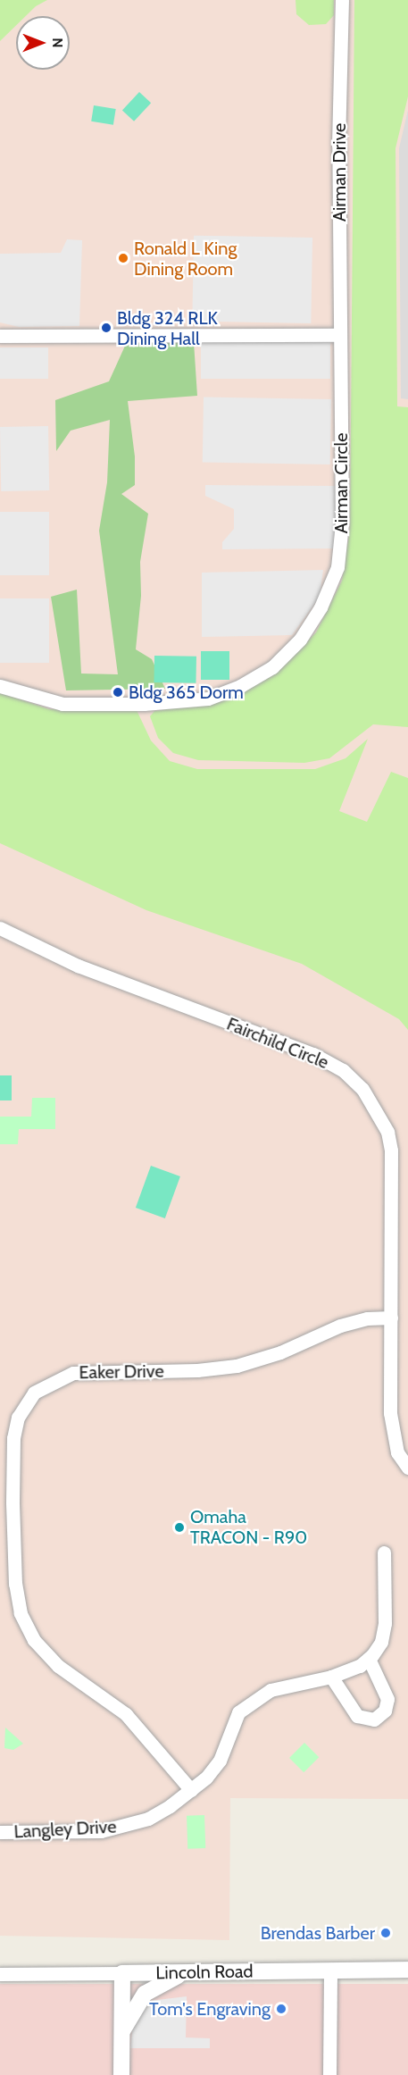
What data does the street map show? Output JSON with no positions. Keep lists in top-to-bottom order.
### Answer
{
  "streets": {
    "street": [
      "Airman Drive",
      "Airman Circle",
      "Fairchild Circle",
      "Eaker Drive",
      "Langley Drive",
      "Lincoln Road"
    ]
  },
  "crossings": [
    ["Airman Drive", "Airman Circle"],
    ["Fairchild Circle", "Eaker Drive"],
    ["Eaker Drive", "Langley Drive"]
  ],
  "places": [
    "Ronald L King Dining Room",
    "Bldg 324 RLK Dining Hall",
    "Bldg 365 Dorm",
    "Omaha TRACON - R90",
    "Brendas Barber",
    "Tom's Engraving"
  ],
  "north": "right"
}
